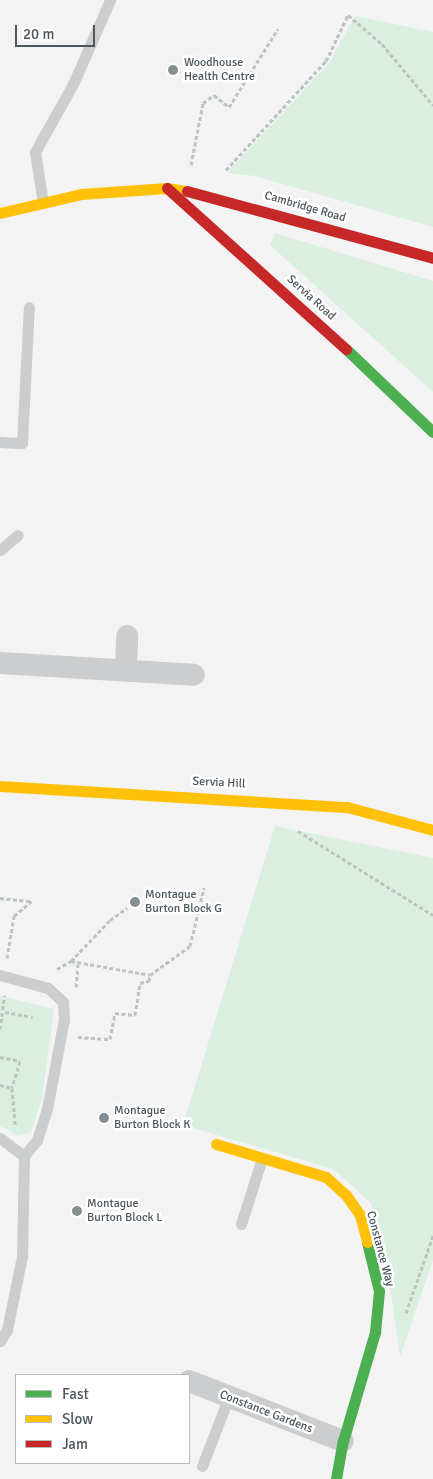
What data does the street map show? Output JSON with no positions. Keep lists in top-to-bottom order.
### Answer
{
  "streets": {
    "street": [
      "Cambridge Road",
      "Servia Road",
      "Servia Hill",
      "Constance Way",
      "Constance Gardens"
    ]
  },
  "crossings": [
    ["Cambridge Road", "Servia Road"],
    ["Constance Way", "Constance Gardens"]
  ],
  "places": [
    "Woodhouse Health Centre",
    "Montague Burton Block G",
    "Montague Burton Block K",
    "Montague Burton Block L"
  ],
  "legend": ["Fast", "Slow", "Jam"],
  "scale_bar": "20 m"
}
